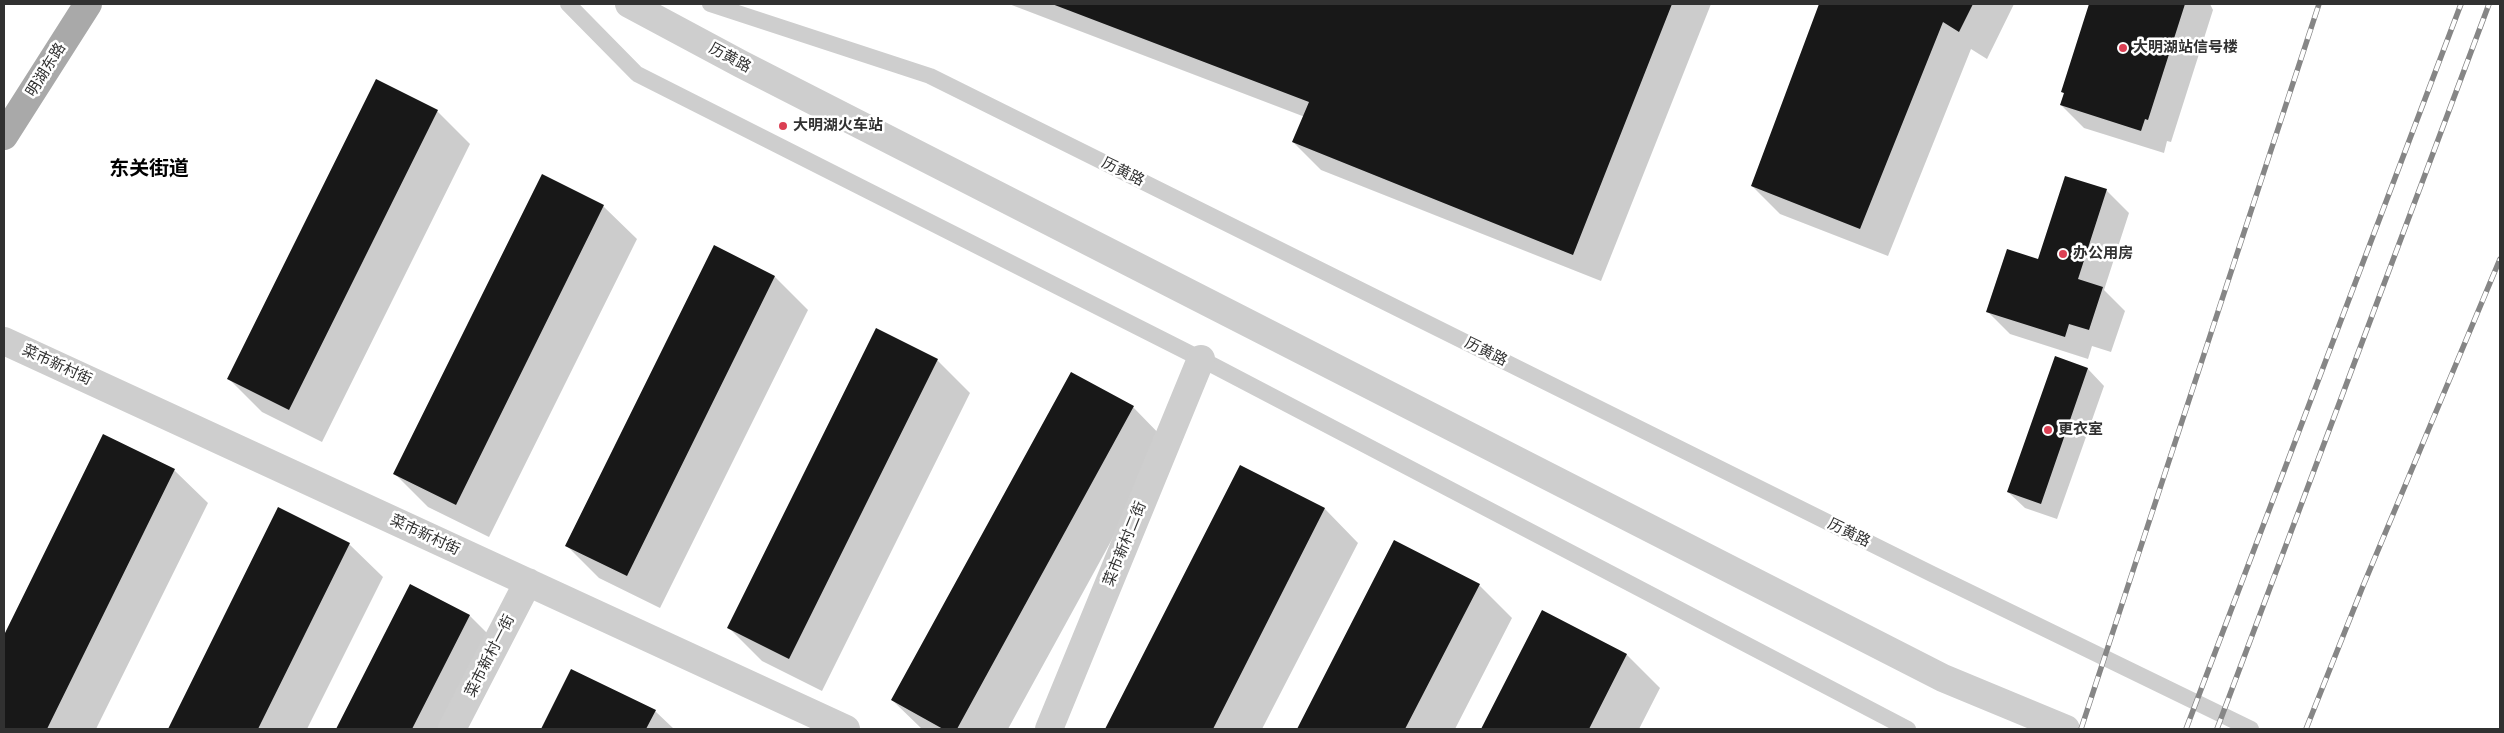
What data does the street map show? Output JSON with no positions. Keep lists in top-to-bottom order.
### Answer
{
  "streets": {
    "main road": ["明湖东路"],
    "street": [
      "历黄路",
      "菜市新村街",
      "菜市新村二街",
      "菜市新村一街"
    ]
  },
  "crossings": [
    ["菜市新村街", "菜市新村一街"]
  ],
  "districts": ["东关街道"],
  "places": [
    "大明湖站信号楼",
    "大明湖火车站",
    "办公用房",
    "更衣室"
  ]
}
